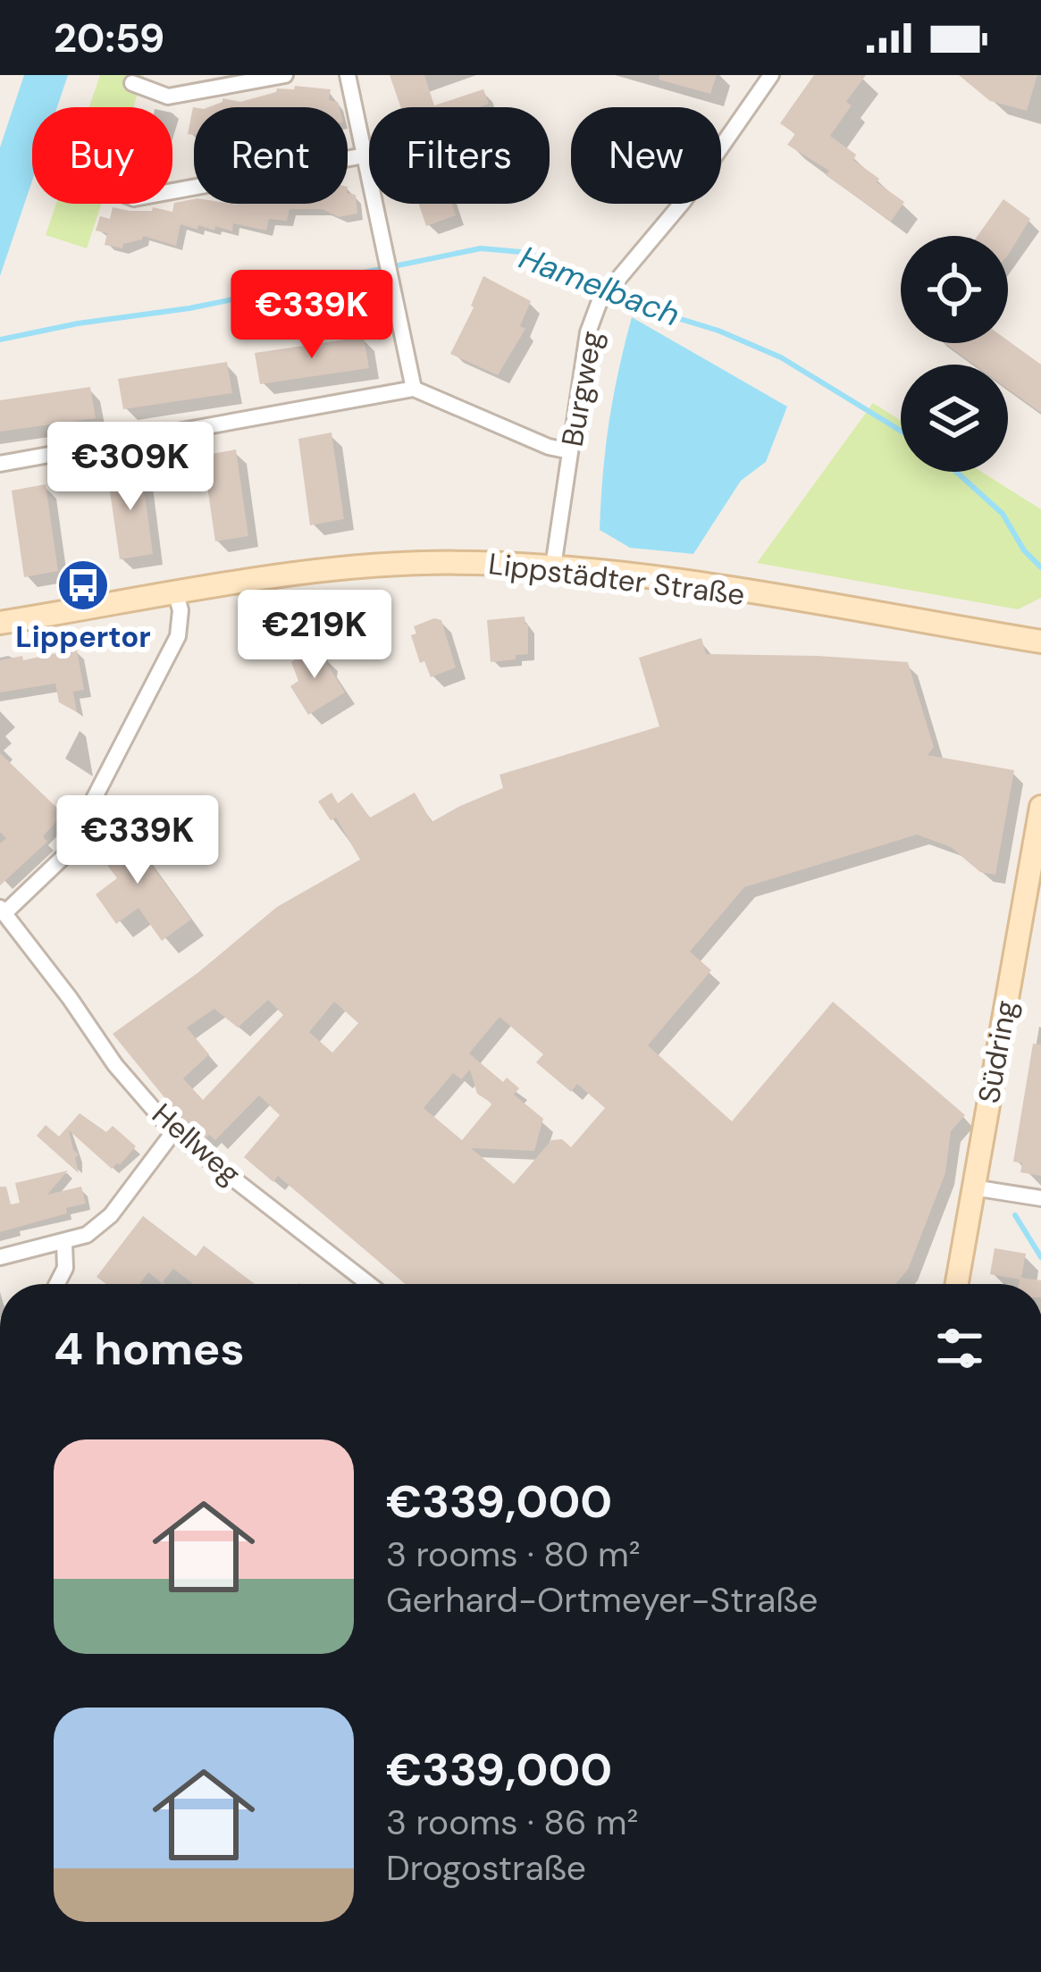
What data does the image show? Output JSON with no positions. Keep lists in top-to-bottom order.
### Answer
{
  "streets": {
    "street": [
      "Burgweg",
      "Lippstädter Straße",
      "Südring",
      "Hellweg"
    ]
  },
  "crossings": [
    ["Burgweg", "Lippstädter Straße"]
  ],
  "water": ["Hamelbach"],
  "places": {
    "bus stop": ["Lippertor"]
  },
  "page": {
    "status": "20:59",
    "chip": [
      "Buy",
      "Rent",
      "Filters",
      "New"
    ],
    "price": [
      "€339K",
      "€309K",
      "€219K",
      "€339K"
    ],
    "heading": "4 homes",
    "list": [
      {
        "name": "€339,000",
        "note": "3 rooms · 80 m² · Gerhard-Ortmeyer-Straße"
      },
      {
        "name": "€339,000",
        "note": "3 rooms · 86 m² · Drogostraße"
      }
    ]
  }
}
